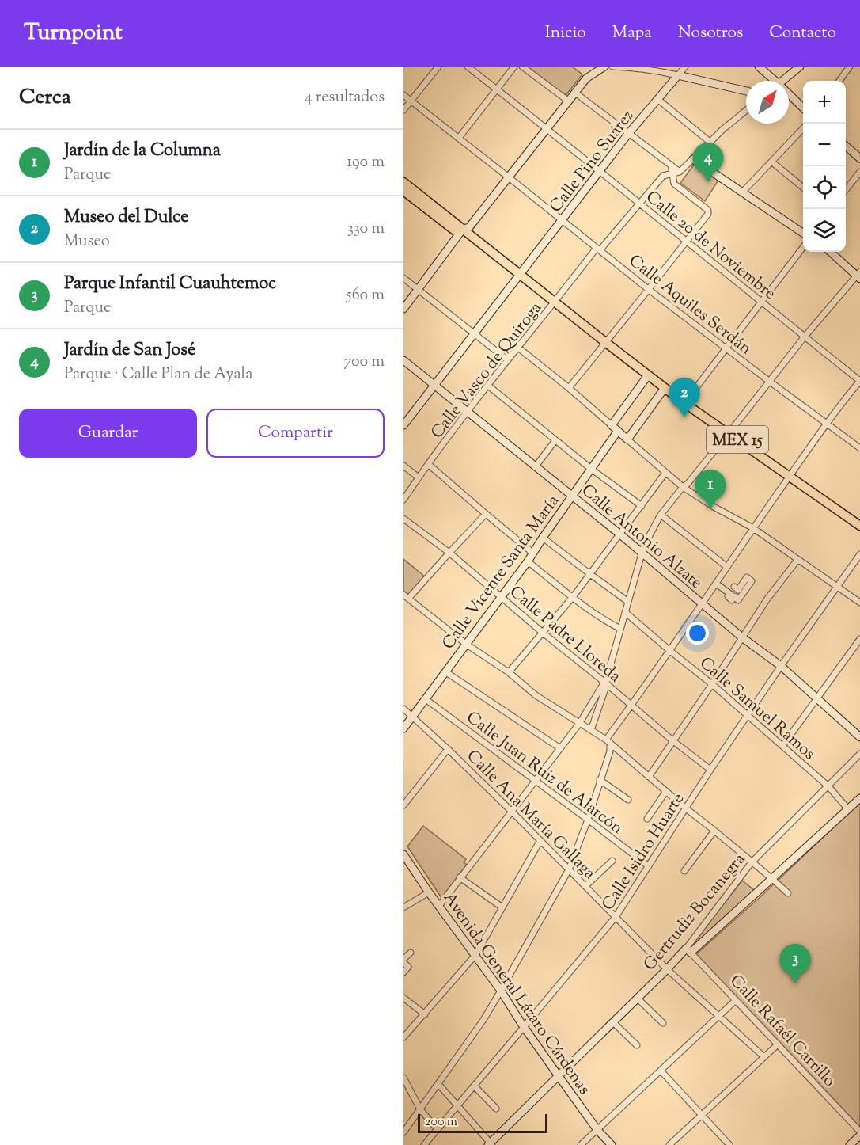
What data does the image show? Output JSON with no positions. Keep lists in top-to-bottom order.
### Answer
{
  "streets": {
    "main road": ["MEX 15"],
    "street": [
      "Calle Pino Suárez",
      "Calle 20 de Noviembre",
      "Calle Aquiles Serdán",
      "Calle Vasco de Quiroga",
      "Calle Antonio Alzate",
      "Calle Vicente Santa María",
      "Calle Padre Lloreda",
      "Calle Samuel Ramos",
      "Calle Juan Ruiz de Alarcón",
      "Calle Ana María Gallaga",
      "Calle Isidro Huarte",
      "Gertrudiz Bocanegra",
      "Avenida General Lázaro Cárdenas",
      "Calle Rafaél Carrillo"
    ]
  },
  "crossings": [
    ["Calle Pino Suárez", "Calle 20 de Noviembre"],
    ["Calle Pino Suárez", "Calle Aquiles Serdán"],
    ["Calle Pino Suárez", "MEX 15"],
    ["Calle Pino Suárez", "Calle Antonio Alzate"],
    ["Calle 20 de Noviembre", "Calle Vasco de Quiroga"],
    ["Calle Aquiles Serdán", "Calle Vasco de Quiroga"],
    ["Calle Vasco de Quiroga", "MEX 15"],
    ["Calle Vasco de Quiroga", "Calle Antonio Alzate"],
    ["Calle Antonio Alzate", "Calle Vicente Santa María"],
    ["Calle Antonio Alzate", "Calle Isidro Huarte"],
    ["Calle Vicente Santa María", "Calle Padre Lloreda"],
    ["Calle Vicente Santa María", "Calle Juan Ruiz de Alarcón"],
    ["Calle Vicente Santa María", "Calle Ana María Gallaga"],
    ["Calle Padre Lloreda", "Calle Isidro Huarte"],
    ["Calle Samuel Ramos", "Calle Isidro Huarte"],
    ["Calle Samuel Ramos", "Gertrudiz Bocanegra"],
    ["Calle Juan Ruiz de Alarcón", "Calle Isidro Huarte"],
    ["Calle Ana María Gallaga", "Calle Isidro Huarte"],
    ["Calle Ana María Gallaga", "Gertrudiz Bocanegra"],
    ["Calle Isidro Huarte", "Avenida General Lázaro Cárdenas"],
    ["Gertrudiz Bocanegra", "Avenida General Lázaro Cárdenas"],
    ["Gertrudiz Bocanegra", "Calle Rafaél Carrillo"]
  ],
  "scale_bar": "200 m",
  "north": "top right",
  "page": {
    "header": "Turnpoint",
    "nav": [
      "Inicio",
      "Mapa",
      "Nosotros",
      "Contacto"
    ],
    "heading": ["Cerca", "4 resultados"],
    "map_buttons": ["+", "−"],
    "list": [
      {
        "mark": "1",
        "name": "Jardín de la Columna",
        "note": "Parque",
        "value": "190 m"
      },
      {
        "mark": "2",
        "name": "Museo del Dulce",
        "note": "Museo",
        "value": "330 m"
      },
      {
        "mark": "3",
        "name": "Parque Infantil Cuauhtemoc",
        "note": "Parque",
        "value": "560 m"
      },
      {
        "mark": "4",
        "name": "Jardín de San José",
        "note": "Parque · Calle Plan de Ayala",
        "value": "700 m"
      }
    ],
    "pins": [
      "4",
      "2",
      "1",
      "3"
    ],
    "buttons": ["Guardar", "Compartir"],
    "scale": "200 m"
  }
}
